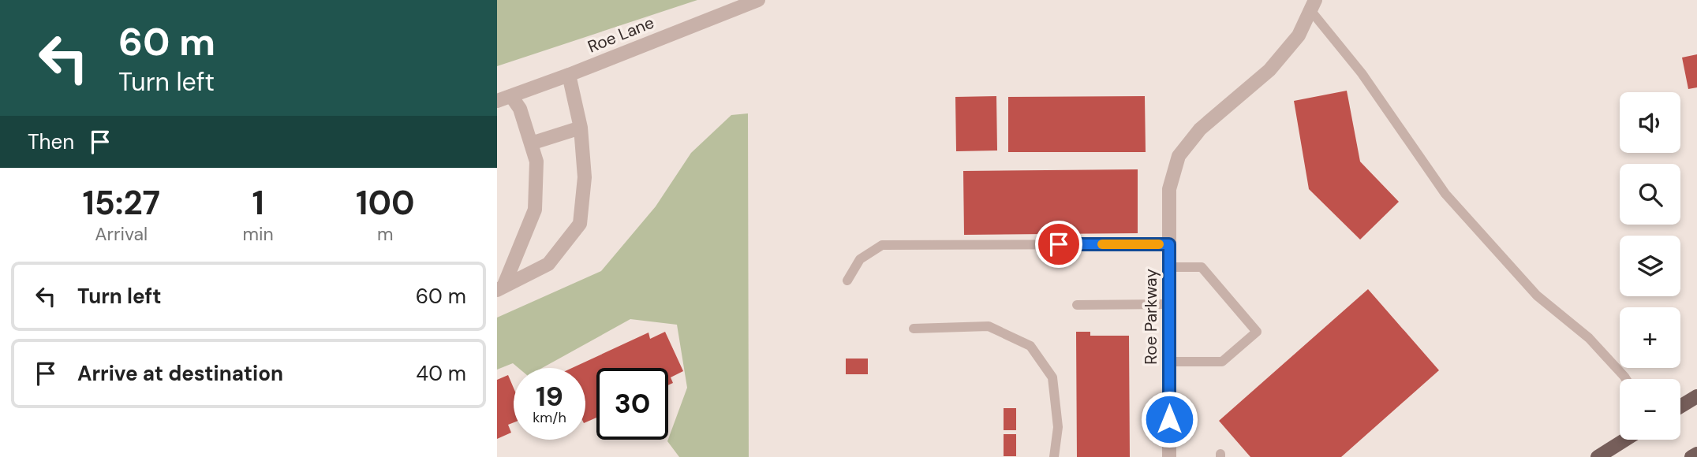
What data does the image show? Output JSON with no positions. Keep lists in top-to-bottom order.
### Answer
{
  "streets": {
    "street": ["Roe Lane", "Roe Parkway"]
  },
  "page": {
    "turn": ["60 m", "Turn left"],
    "map_buttons": ["+", "−"],
    "then": "Then",
    "eta": [
      "15:27",
      "Arrival",
      "1",
      "min",
      "100",
      "m"
    ],
    "list": [
      {
        "name": "Turn left",
        "value": "60 m"
      },
      {
        "name": "Arrive at destination",
        "value": "40 m"
      }
    ],
    "speed": "19 km/h",
    "limit": "30"
  }
}
